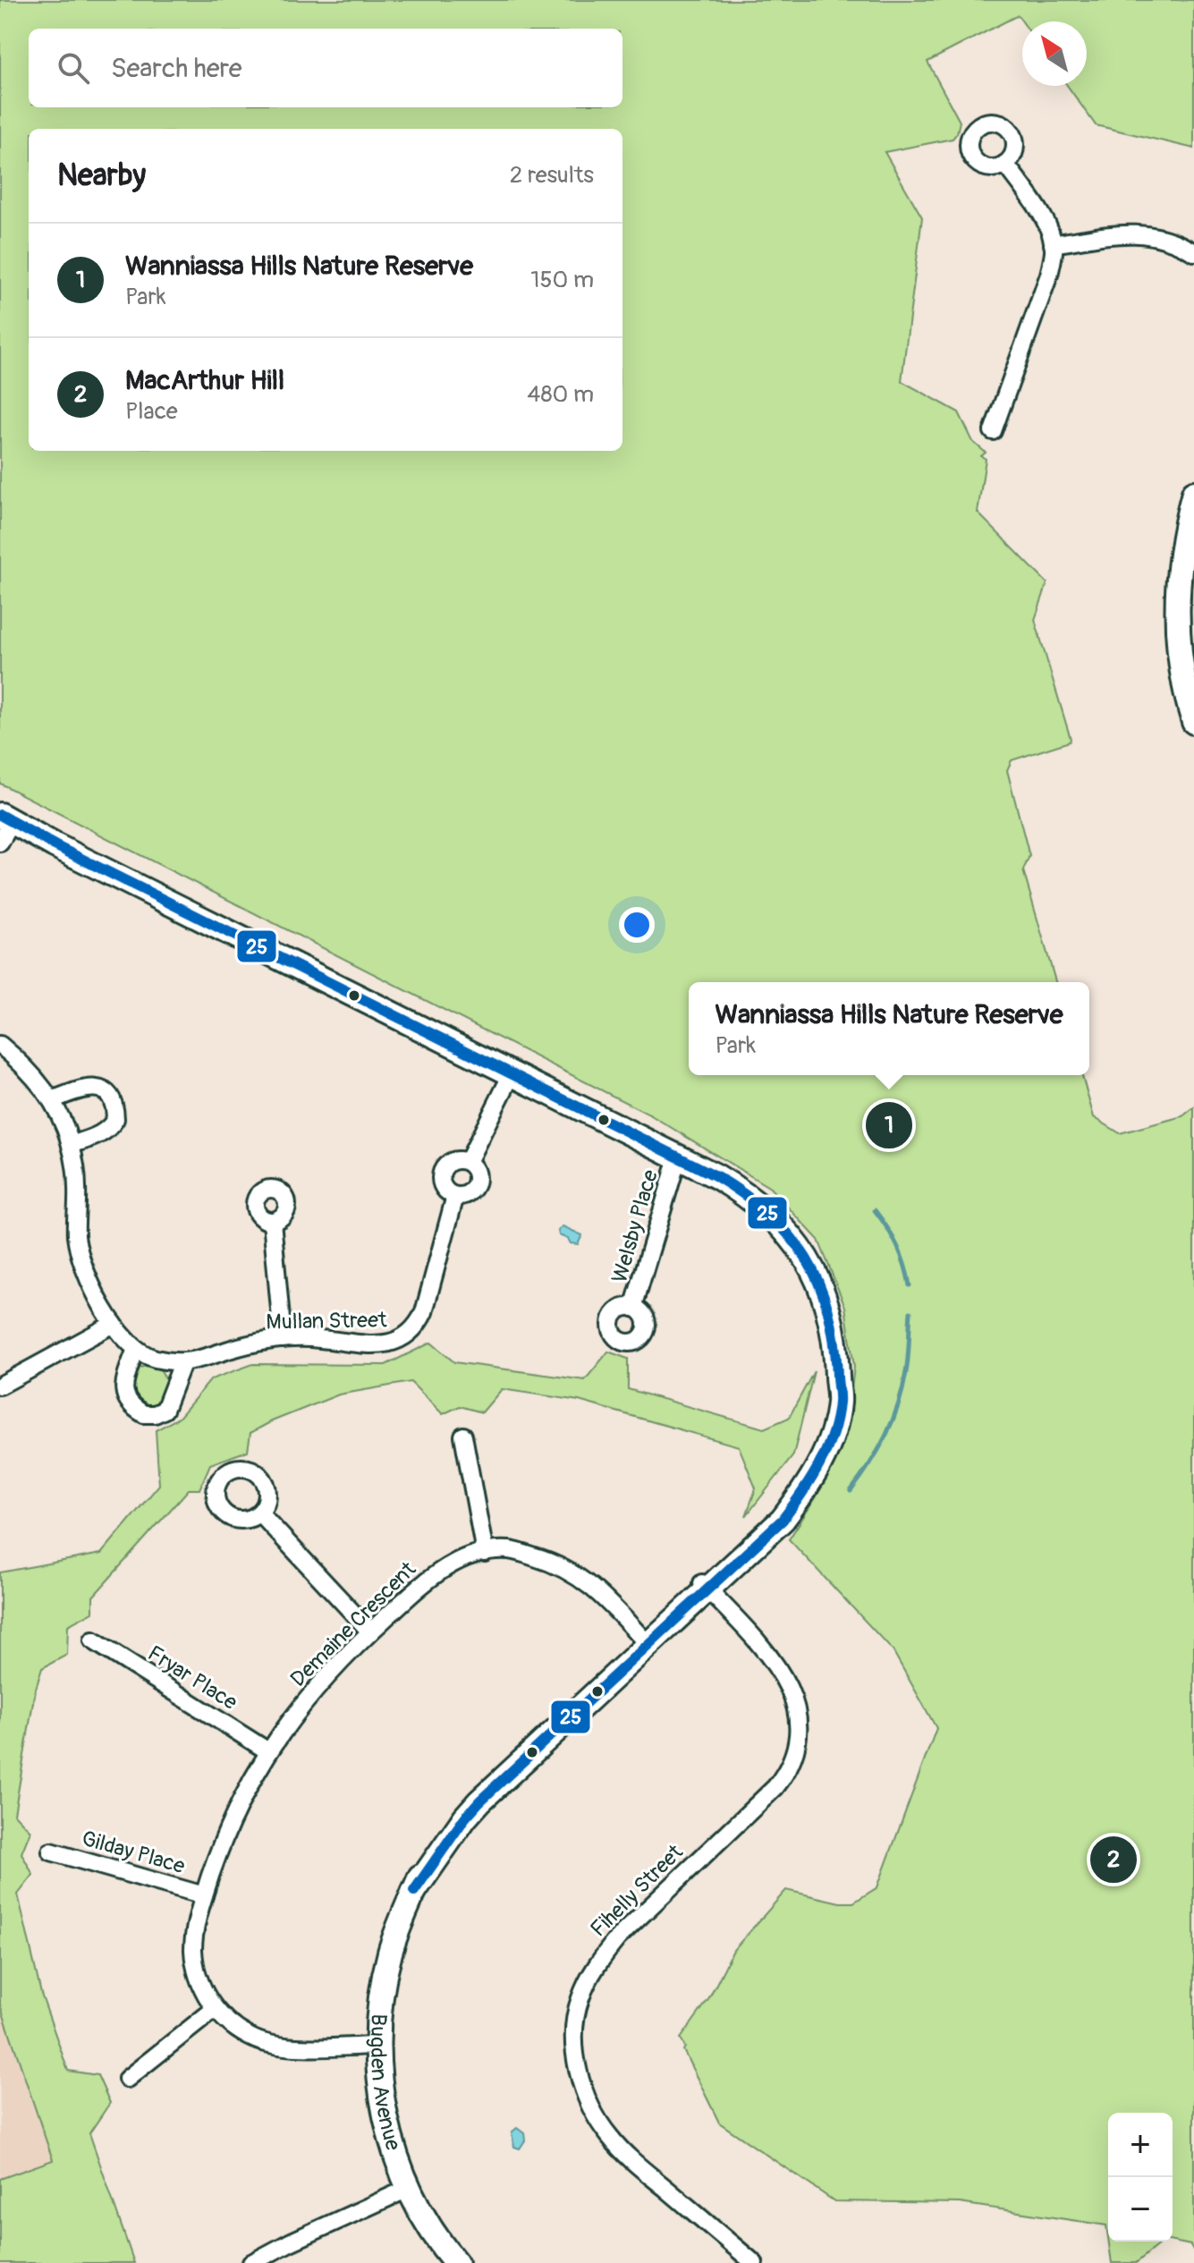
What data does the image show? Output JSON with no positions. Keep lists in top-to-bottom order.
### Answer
{
  "streets": {
    "street": [
      "Welsby Place",
      "Mullan Street",
      "Demaine Crescent",
      "Fryar Place",
      "Gilday Place",
      "Fihelly Street",
      "Bugden Avenue"
    ]
  },
  "crossings": [
    ["Welsby Place", "Bugden Avenue"],
    ["Mullan Street", "Bugden Avenue"],
    ["Demaine Crescent", "Fryar Place"],
    ["Demaine Crescent", "Gilday Place"],
    ["Demaine Crescent", "Bugden Avenue"],
    ["Fihelly Street", "Bugden Avenue"]
  ],
  "lines": ["transit line 25"],
  "north": "top left",
  "page": {
    "search": "Search here",
    "heading": ["Nearby", "2 results"],
    "list": [
      {
        "mark": "1",
        "name": "Wanniassa Hills Nature Reserve",
        "note": "Park",
        "value": "150 m"
      },
      {
        "mark": "2",
        "name": "MacArthur Hill",
        "note": "Place",
        "value": "480 m"
      }
    ],
    "popup": ["Wanniassa Hills Nature Reserve", "Park"],
    "pins": ["1", "2"],
    "map_buttons": ["+", "−"]
  }
}
